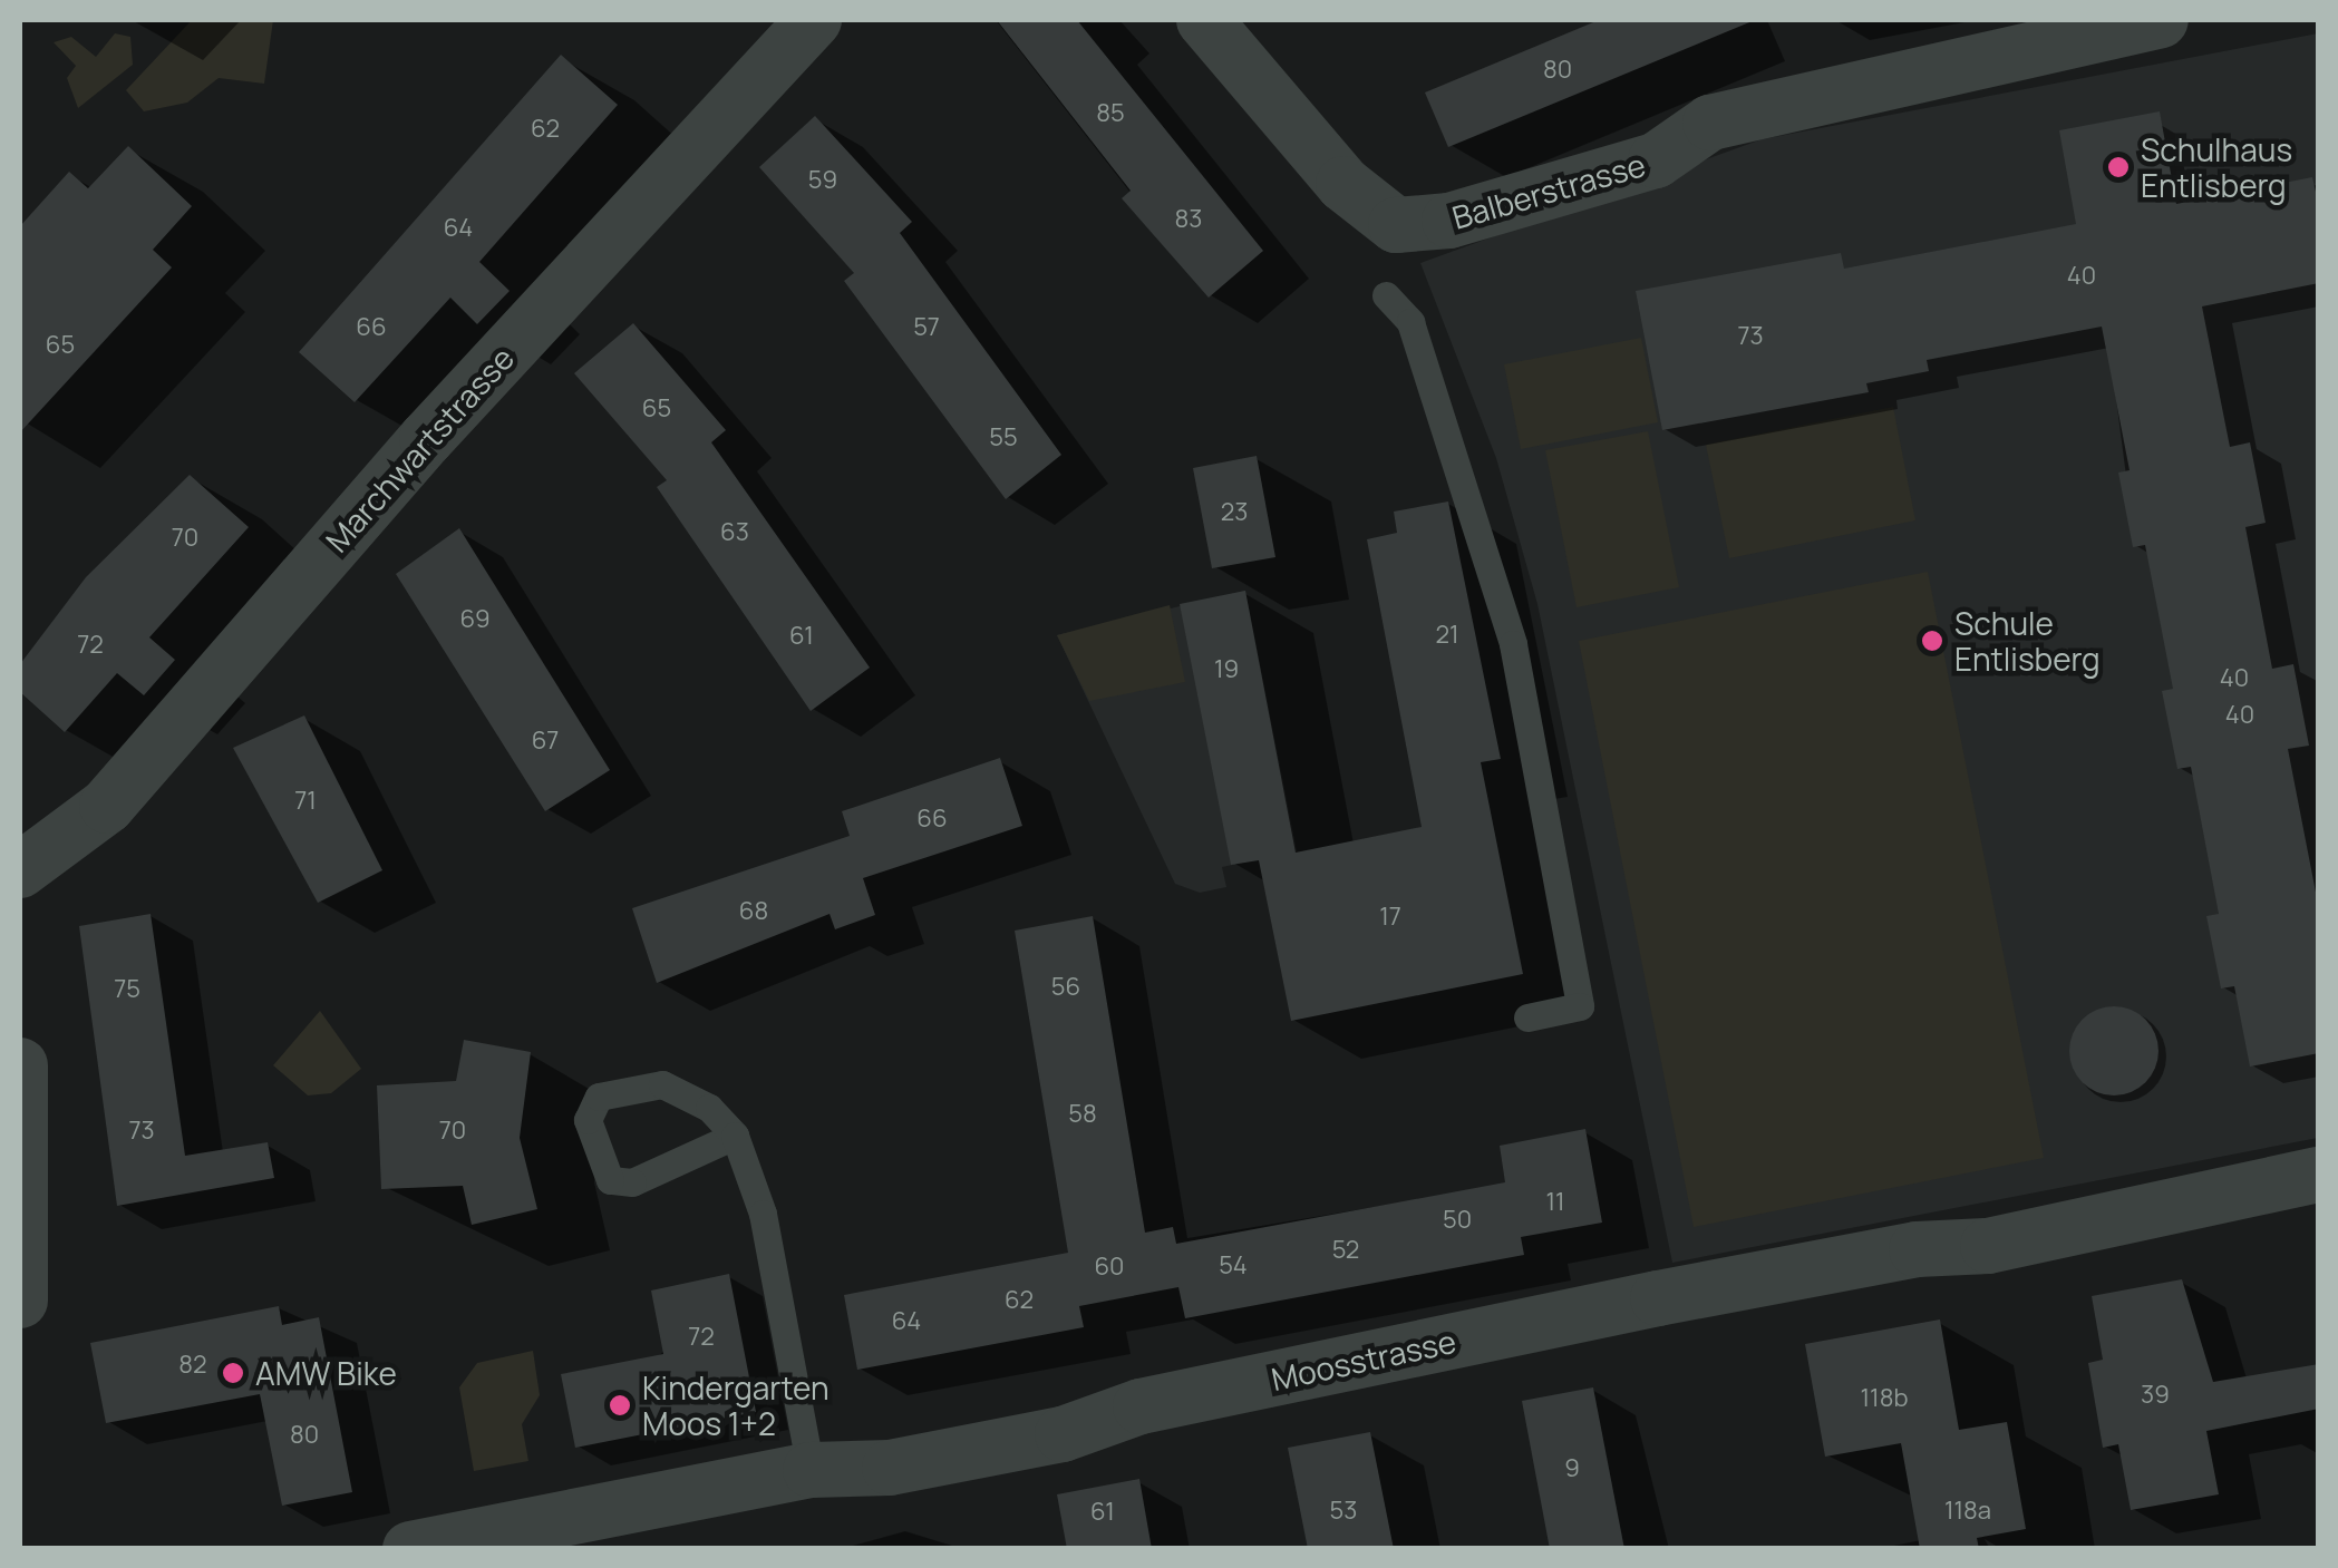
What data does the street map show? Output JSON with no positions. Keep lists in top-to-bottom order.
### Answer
{
  "streets": {
    "street": ["Balberstrasse", "Marchwartstrasse", "Moosstrasse"]
  },
  "places": [
    "Schulhaus Entlisberg",
    "Schule Entlisberg",
    "AMW Bike",
    "Kindergarten Moos 1+2"
  ],
  "house_numbers": [
    "80",
    "85",
    "62",
    "59",
    "83",
    "64",
    "40",
    "66",
    "57",
    "73",
    "65",
    "65",
    "55",
    "23",
    "63",
    "70",
    "69",
    "21",
    "61",
    "72",
    "19",
    "40",
    "40",
    "67",
    "71",
    "66",
    "68",
    "17",
    "56",
    "75",
    "58",
    "73",
    "70",
    "11",
    "50",
    "52",
    "54",
    "60",
    "62",
    "64",
    "72",
    "82",
    "39",
    "118b",
    "80",
    "9",
    "53",
    "118a",
    "61"
  ]
}
